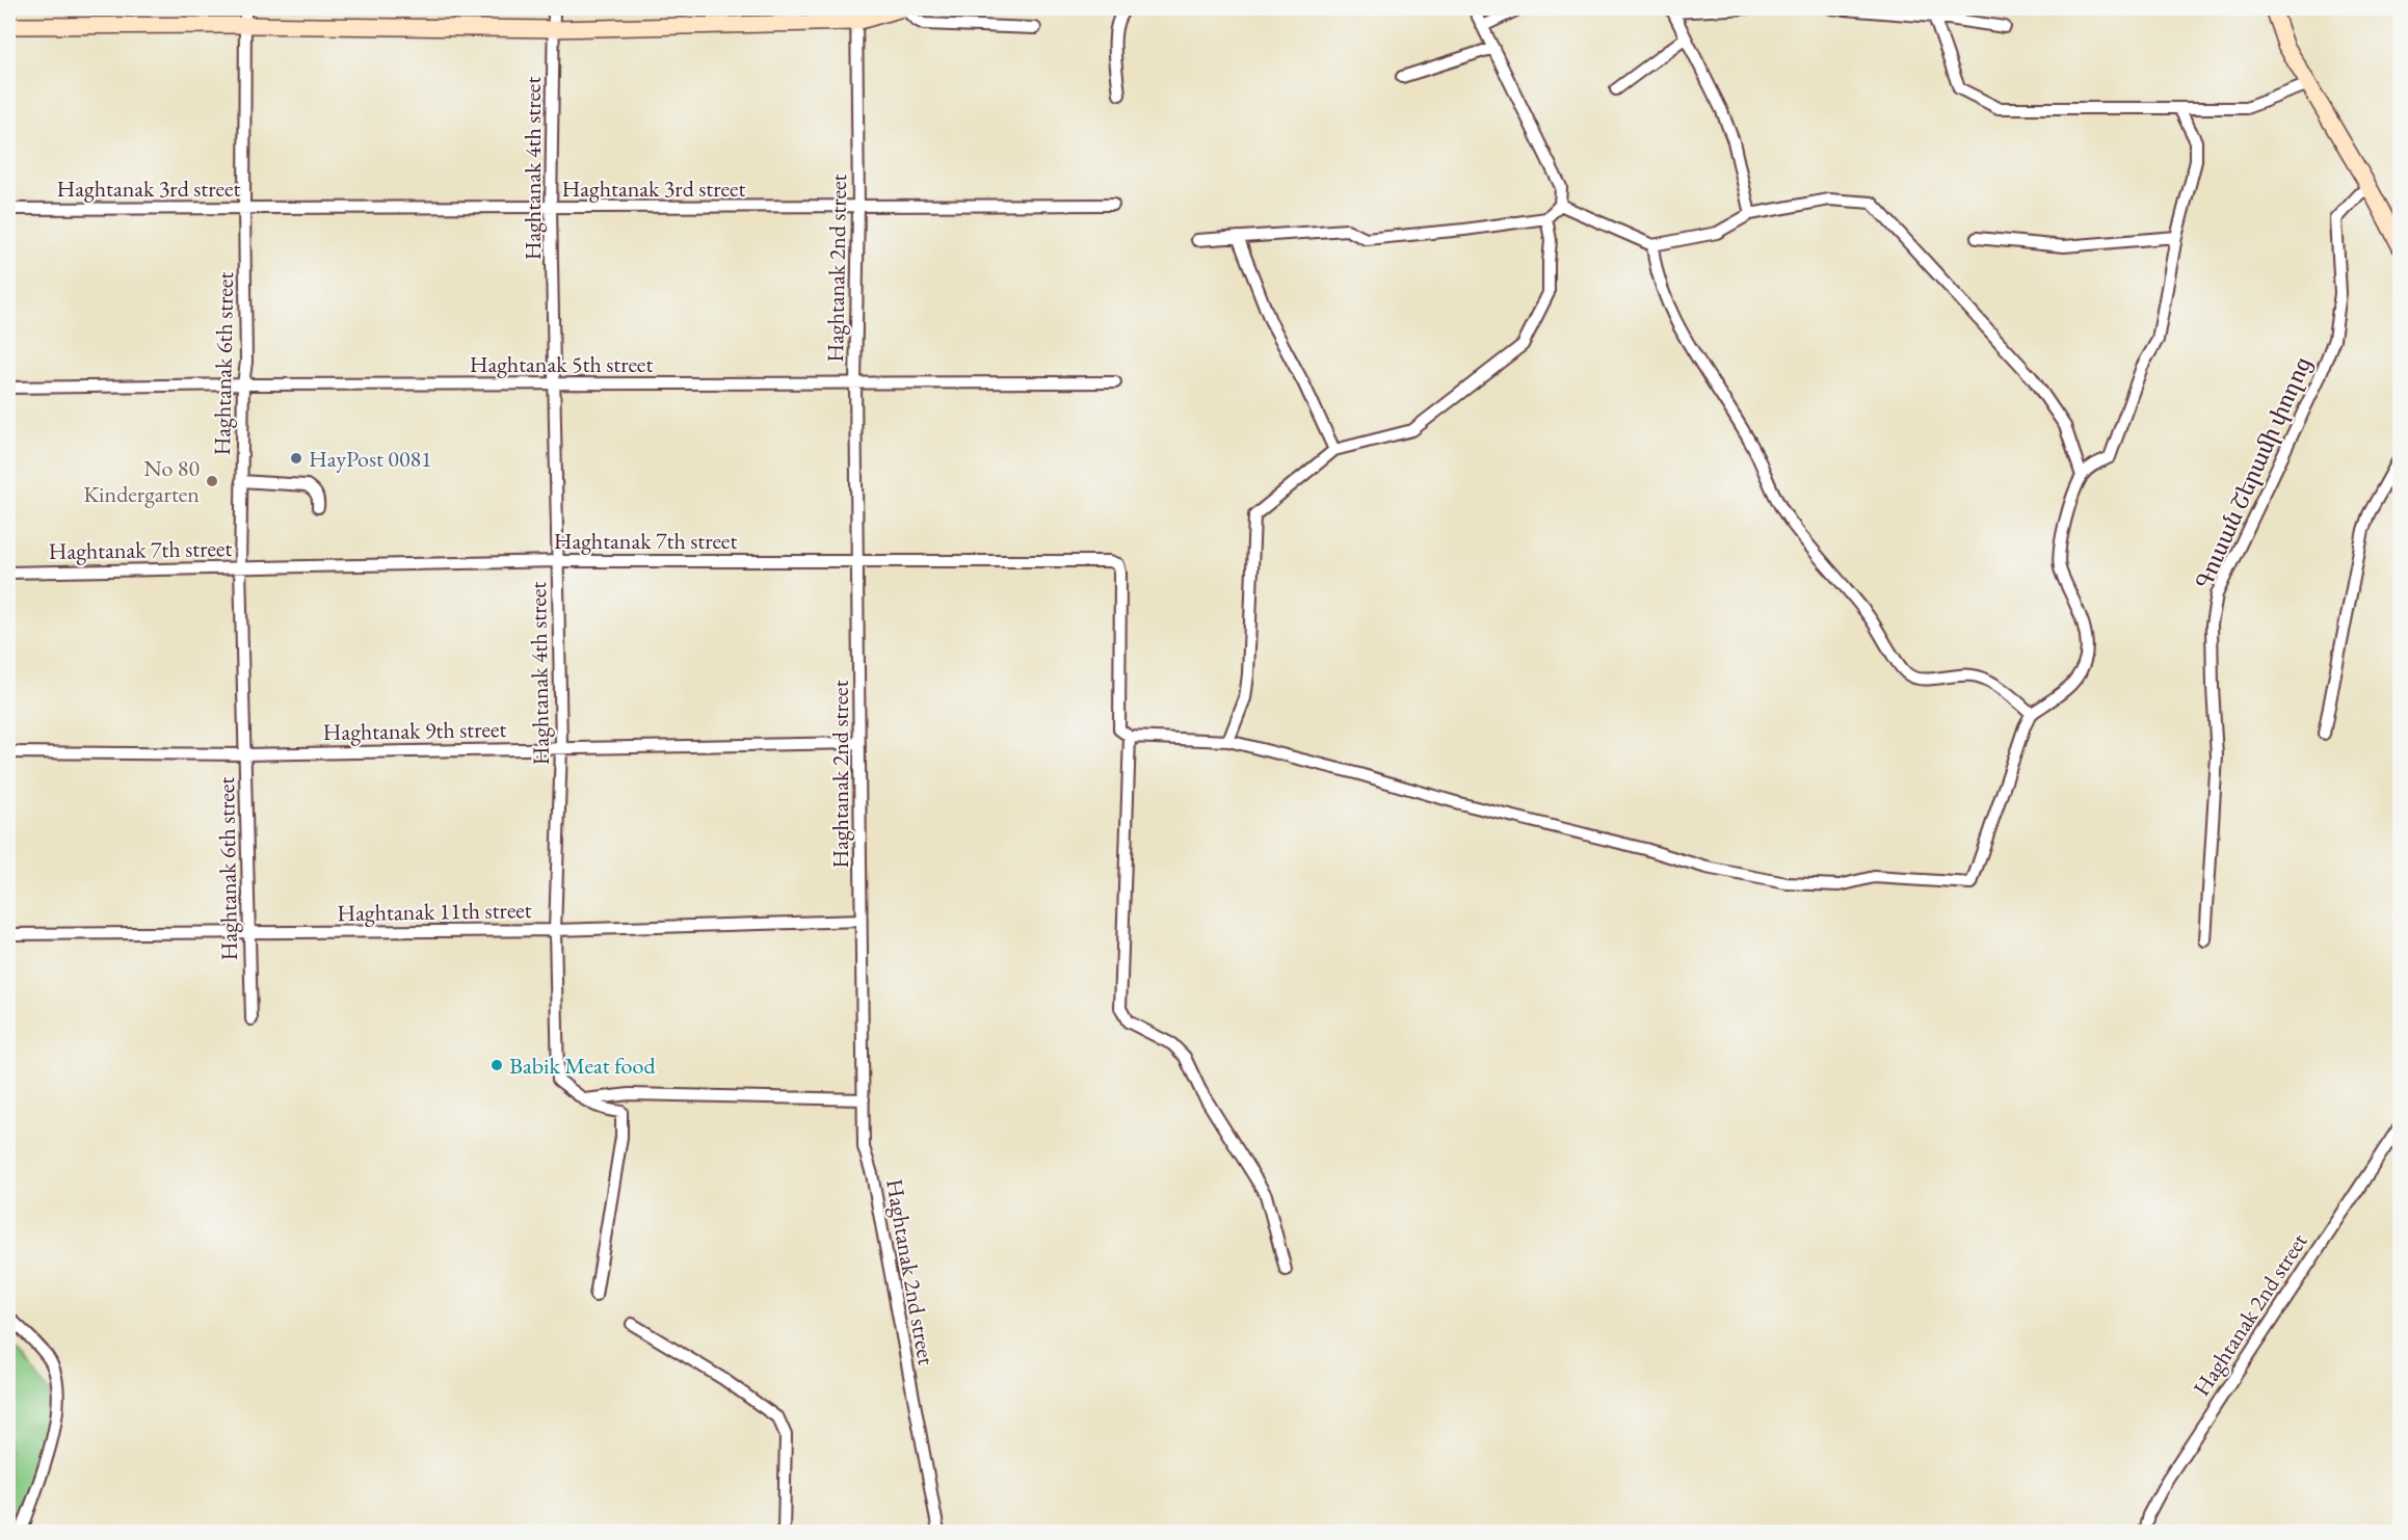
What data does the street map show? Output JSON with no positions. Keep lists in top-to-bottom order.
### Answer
{
  "streets": {
    "street": [
      "Haghtanak 4th street",
      "Haghtanak 3rd street",
      "Haghtanak 2nd street",
      "Haghtanak 6th street",
      "Haghtanak 5th street",
      "Գուսան Շերամի փողոց",
      "Haghtanak 7th street",
      "Haghtanak 9th street",
      "Haghtanak 11th street"
    ]
  },
  "crossings": [
    ["Haghtanak 4th street", "Haghtanak 3rd street"],
    ["Haghtanak 4th street", "Haghtanak 5th street"],
    ["Haghtanak 4th street", "Haghtanak 7th street"],
    ["Haghtanak 4th street", "Haghtanak 9th street"],
    ["Haghtanak 4th street", "Haghtanak 11th street"],
    ["Haghtanak 3rd street", "Haghtanak 2nd street"],
    ["Haghtanak 3rd street", "Haghtanak 6th street"],
    ["Haghtanak 2nd street", "Haghtanak 5th street"],
    ["Haghtanak 2nd street", "Haghtanak 7th street"],
    ["Haghtanak 2nd street", "Haghtanak 9th street"],
    ["Haghtanak 2nd street", "Haghtanak 11th street"],
    ["Haghtanak 6th street", "Haghtanak 5th street"],
    ["Haghtanak 6th street", "Haghtanak 7th street"],
    ["Haghtanak 6th street", "Haghtanak 9th street"],
    ["Haghtanak 6th street", "Haghtanak 11th street"]
  ],
  "places": ["HayPost 0081", "No 80 Kindergarten", "Babik Meat food"]
}
